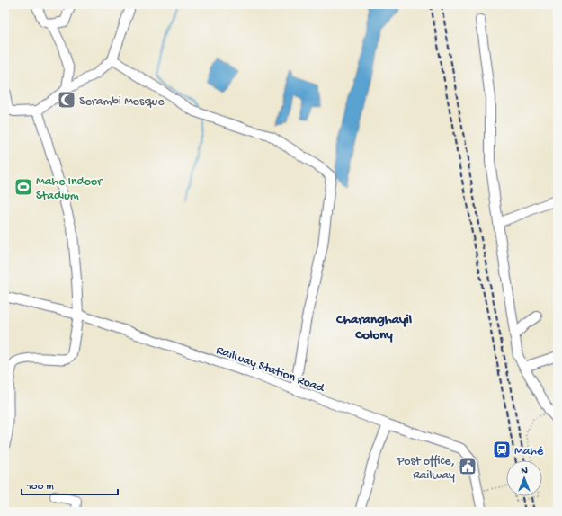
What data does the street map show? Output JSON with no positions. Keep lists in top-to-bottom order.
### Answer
{
  "streets": {
    "street": ["Railway Station Road"]
  },
  "districts": ["Charanghayil Colony"],
  "places": {
    "mosque": ["Serambi Mosque"],
    "sports": ["Mahe Indoor Stadium"],
    "station": ["Mahé"],
    "public building": ["Post office, Railway"]
  },
  "scale_bar": "100 m",
  "north": "top"
}
